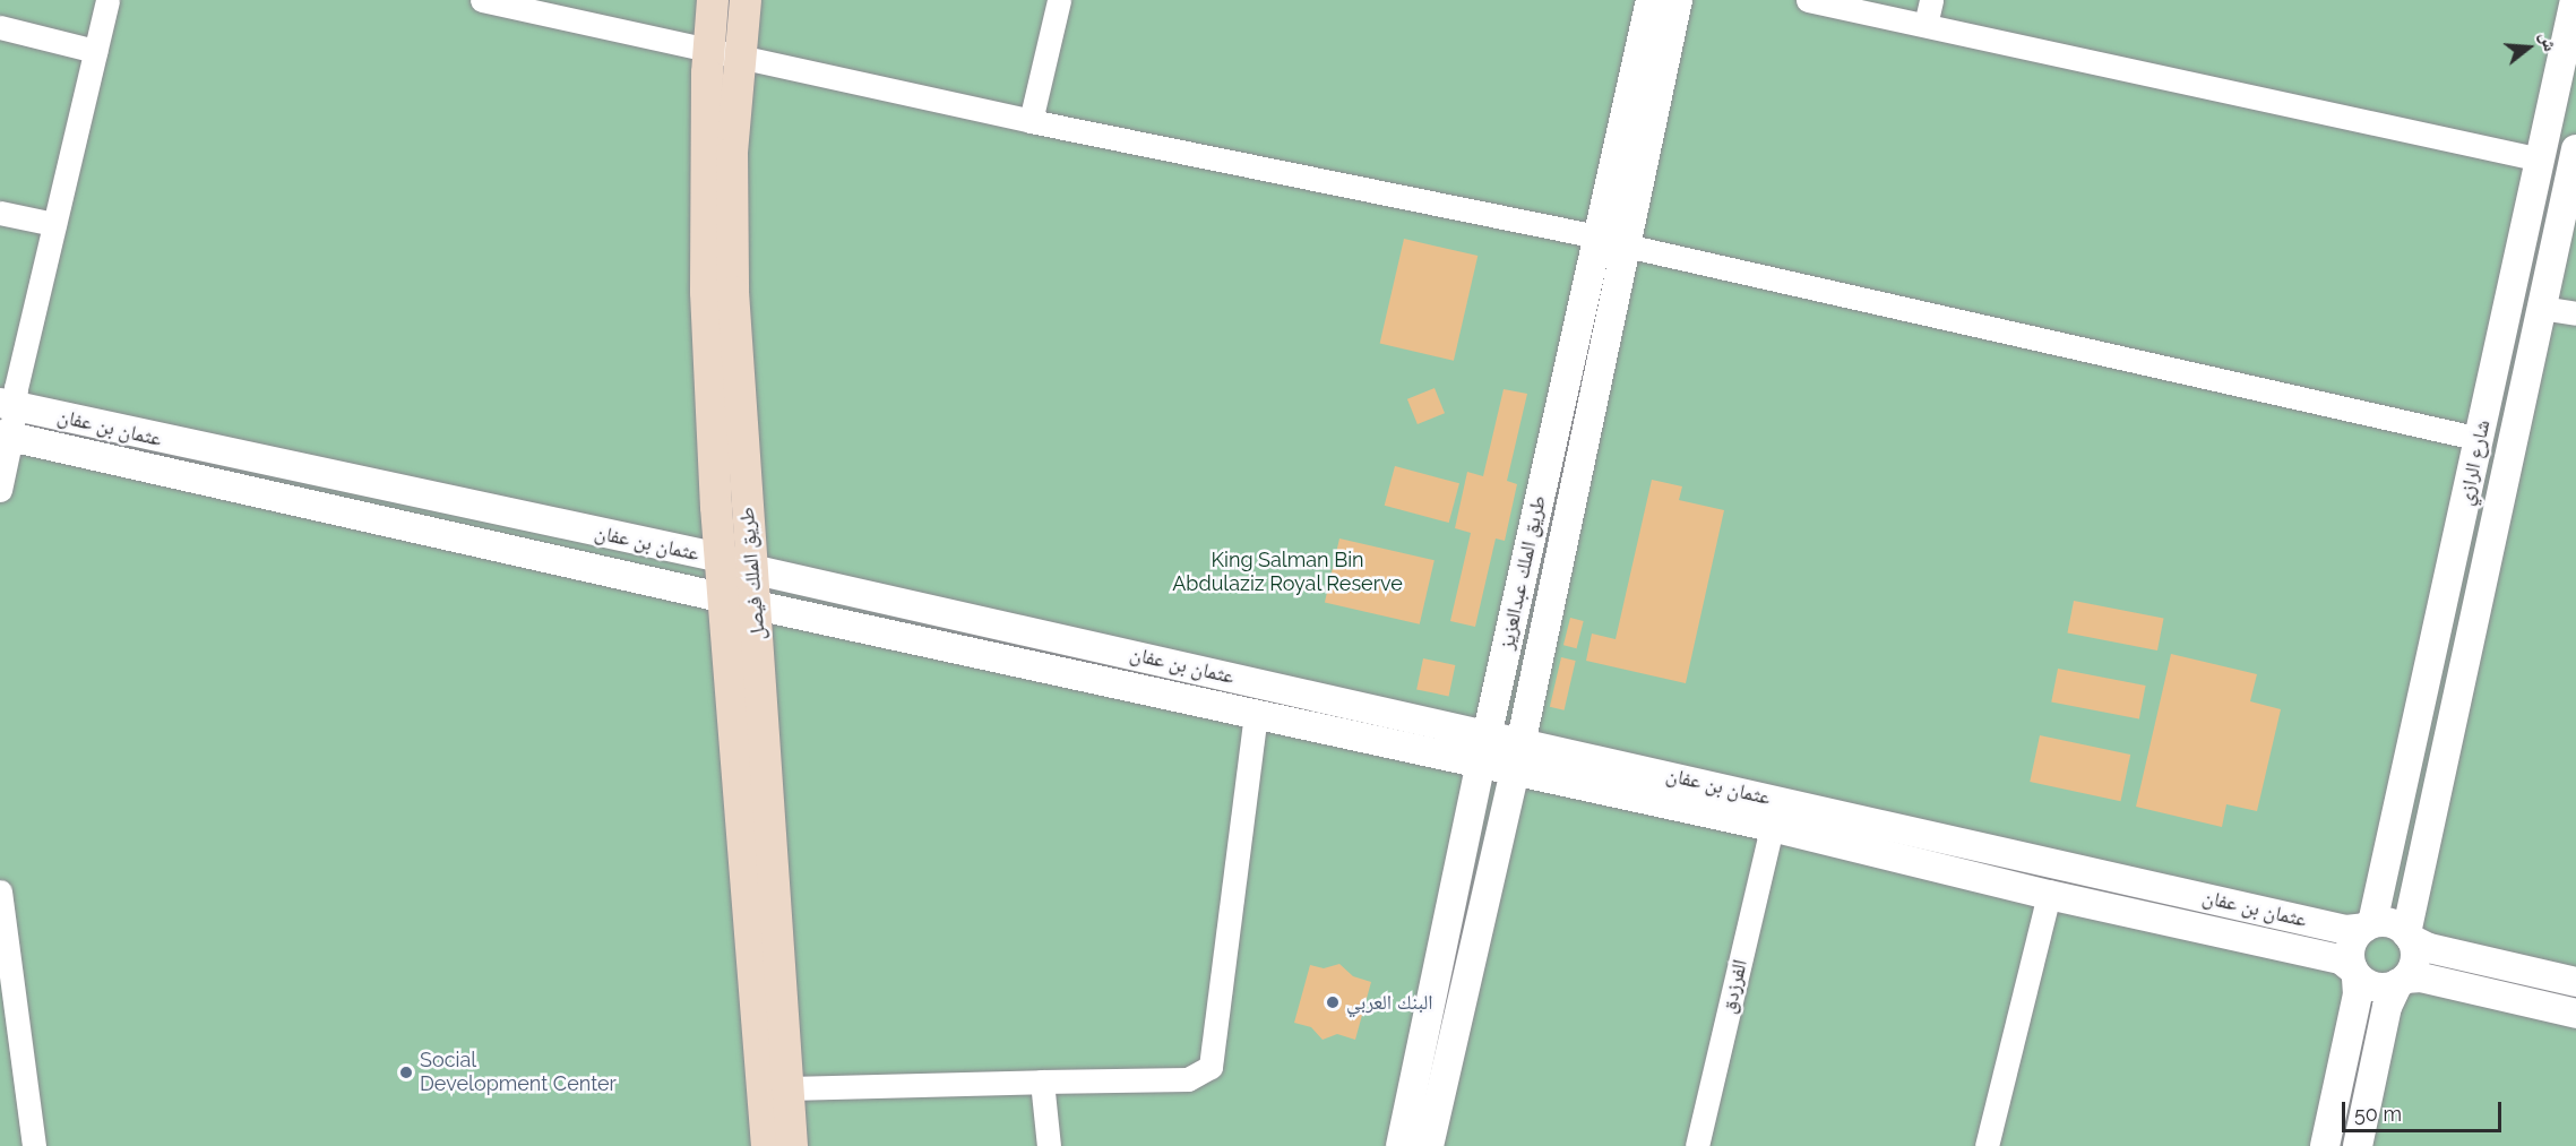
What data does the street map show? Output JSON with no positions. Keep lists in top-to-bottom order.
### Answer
{
  "streets": {
    "main road": ["طريق الملك فيصل"],
    "street": [
      "عثمان بن عفان",
      "شارع الرازي",
      "طريق الملك عبدالعزيز",
      "الفرزدق"
    ]
  },
  "crossings": [
    ["عثمان بن عفان", "شارع الرازي"],
    ["عثمان بن عفان", "طريق الملك عبدالعزيز"],
    ["عثمان بن عفان", "طريق الملك فيصل"],
    ["عثمان بن عفان", "الفرزدق"]
  ],
  "parks": ["King Salman Bin Abdulaziz Royal Reserve"],
  "places": ["البنك العربي", "Social Development Center"],
  "scale_bar": "50 m",
  "north": "right"
}
